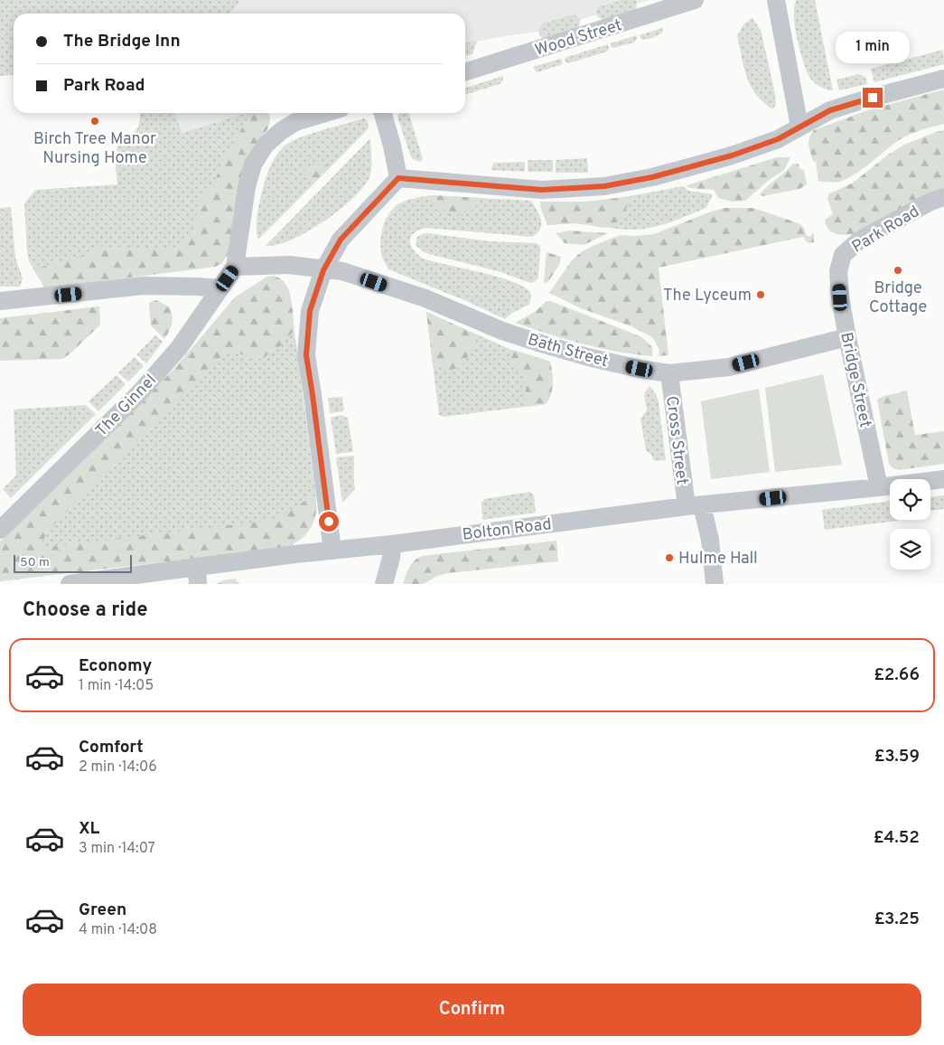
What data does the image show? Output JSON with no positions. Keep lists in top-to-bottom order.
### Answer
{
  "streets": {
    "street": [
      "Wood Street",
      "Park Road",
      "Bath Street",
      "Bridge Street",
      "The Ginnel",
      "Cross Street",
      "Bolton Road"
    ]
  },
  "crossings": [
    ["Park Road", "Bridge Street"],
    ["Bath Street", "Bridge Street"],
    ["Bath Street", "The Ginnel"],
    ["Bath Street", "Cross Street"],
    ["Bridge Street", "Bolton Road"],
    ["Cross Street", "Bolton Road"]
  ],
  "places": [
    "Birch Tree Manor Nursing Home",
    "Bridge Cottage",
    "The Lyceum",
    "Hulme Hall"
  ],
  "scale_bar": "50 m",
  "page": {
    "banner": ["The Bridge Inn", "Park Road"],
    "bubble": "1 min",
    "scale": "50 m",
    "heading": "Choose a ride",
    "list": [
      {
        "name": "Economy",
        "note": "1 min · 14:05",
        "value": "£2.66"
      },
      {
        "name": "Comfort",
        "note": "2 min · 14:06",
        "value": "£3.59"
      },
      {
        "name": "XL",
        "note": "3 min · 14:07",
        "value": "£4.52"
      },
      {
        "name": "Green",
        "note": "4 min · 14:08",
        "value": "£3.25"
      }
    ],
    "buttons": "Confirm"
  }
}
